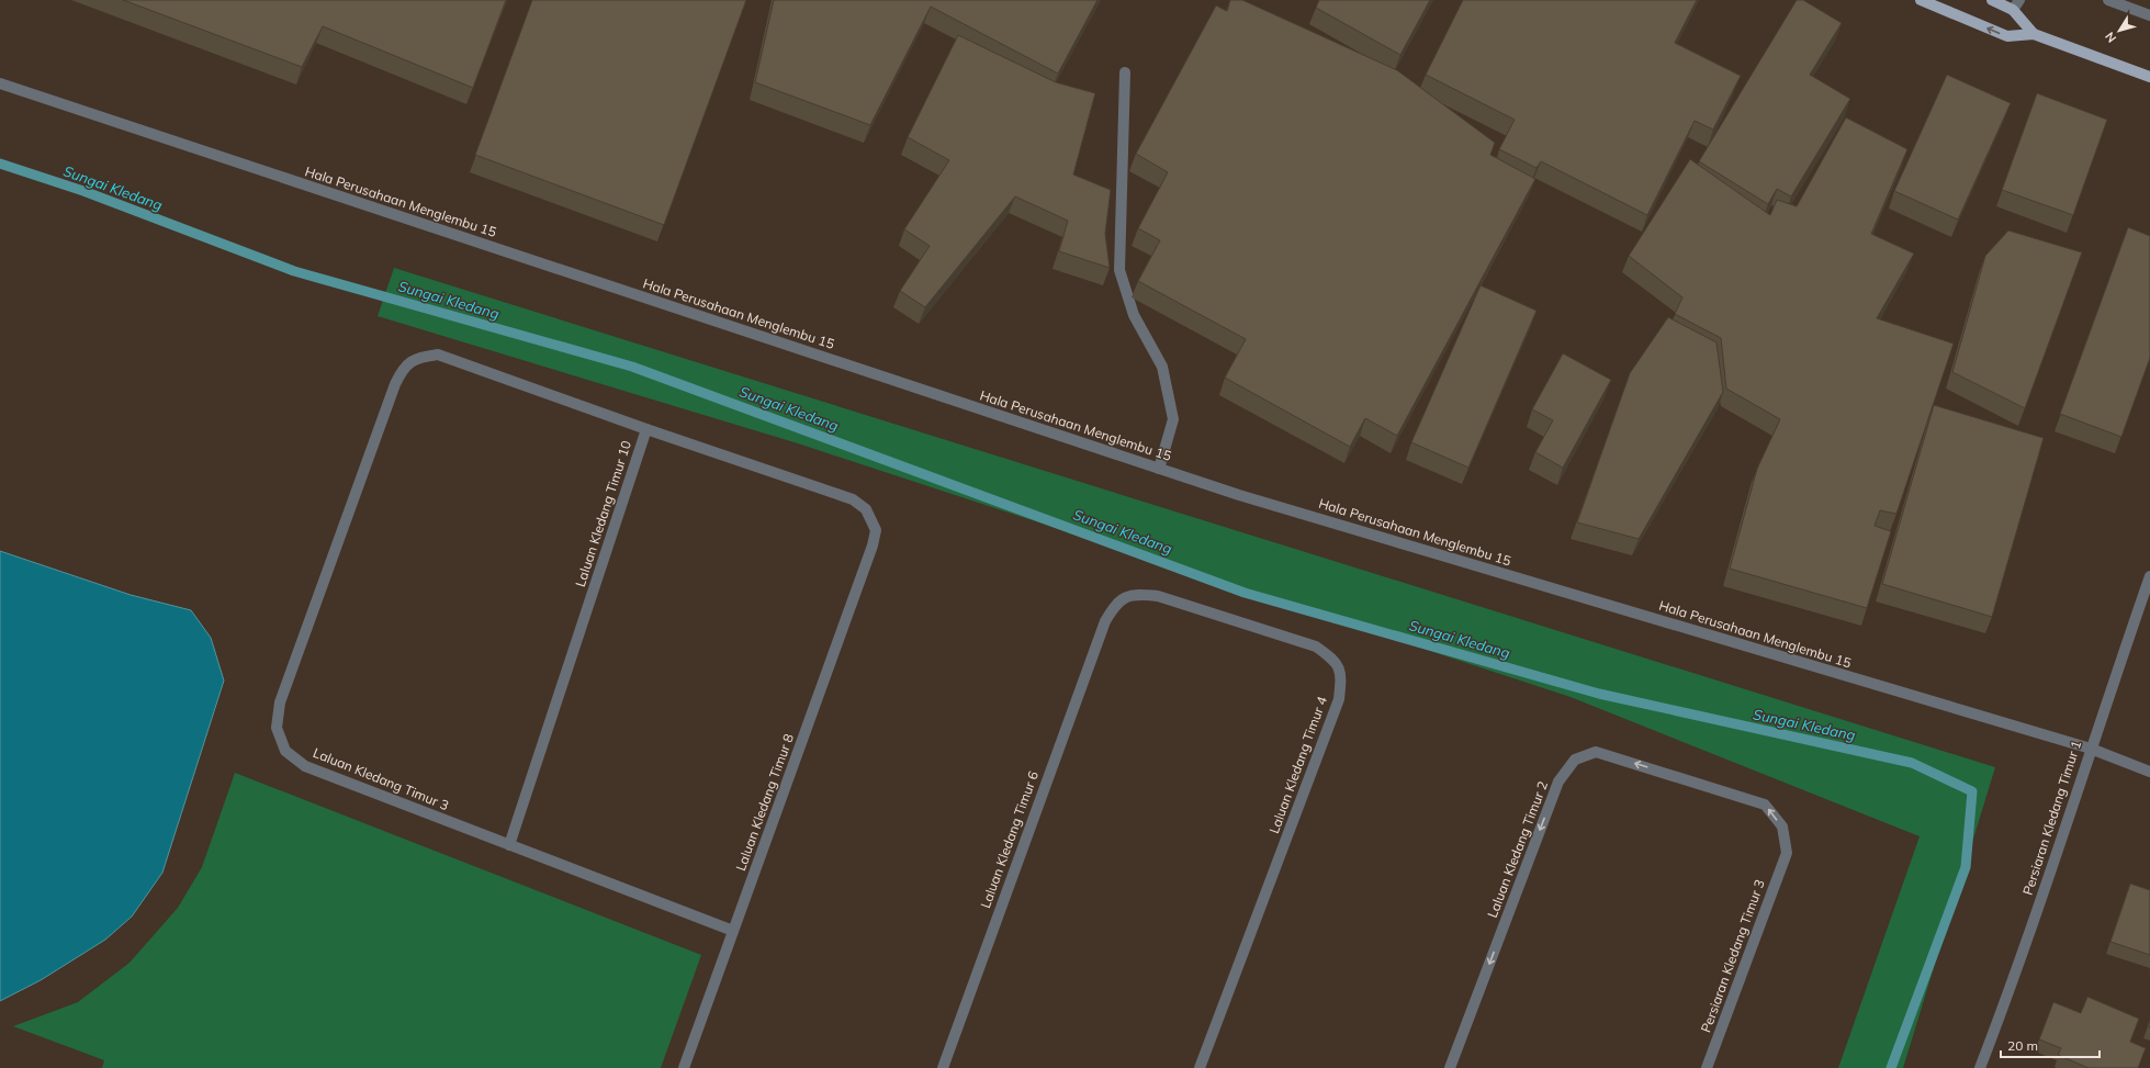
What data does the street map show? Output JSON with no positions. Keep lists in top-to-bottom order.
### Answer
{
  "streets": {
    "street": [
      "Hala Perusahaan Menglembu 15",
      "Laluan Kledang Timur 10",
      "Laluan Kledang Timur 4",
      "Laluan Kledang Timur 3",
      "Laluan Kledang Timur 8",
      "Persiaran Kledang Timur 1",
      "Laluan Kledang Timur 6",
      "Laluan Kledang Timur 2",
      "Persiaran Kledang Timur 3"
    ]
  },
  "crossings": [
    ["Hala Perusahaan Menglembu 15", "Persiaran Kledang Timur 1"],
    ["Laluan Kledang Timur 10", "Laluan Kledang Timur 3"],
    ["Laluan Kledang Timur 10", "Laluan Kledang Timur 8"],
    ["Laluan Kledang Timur 4", "Laluan Kledang Timur 6"],
    ["Laluan Kledang Timur 3", "Laluan Kledang Timur 8"],
    ["Laluan Kledang Timur 2", "Persiaran Kledang Timur 3"]
  ],
  "water": ["Sungai Kledang"],
  "scale_bar": "20 m",
  "north": "bottom left"
}
